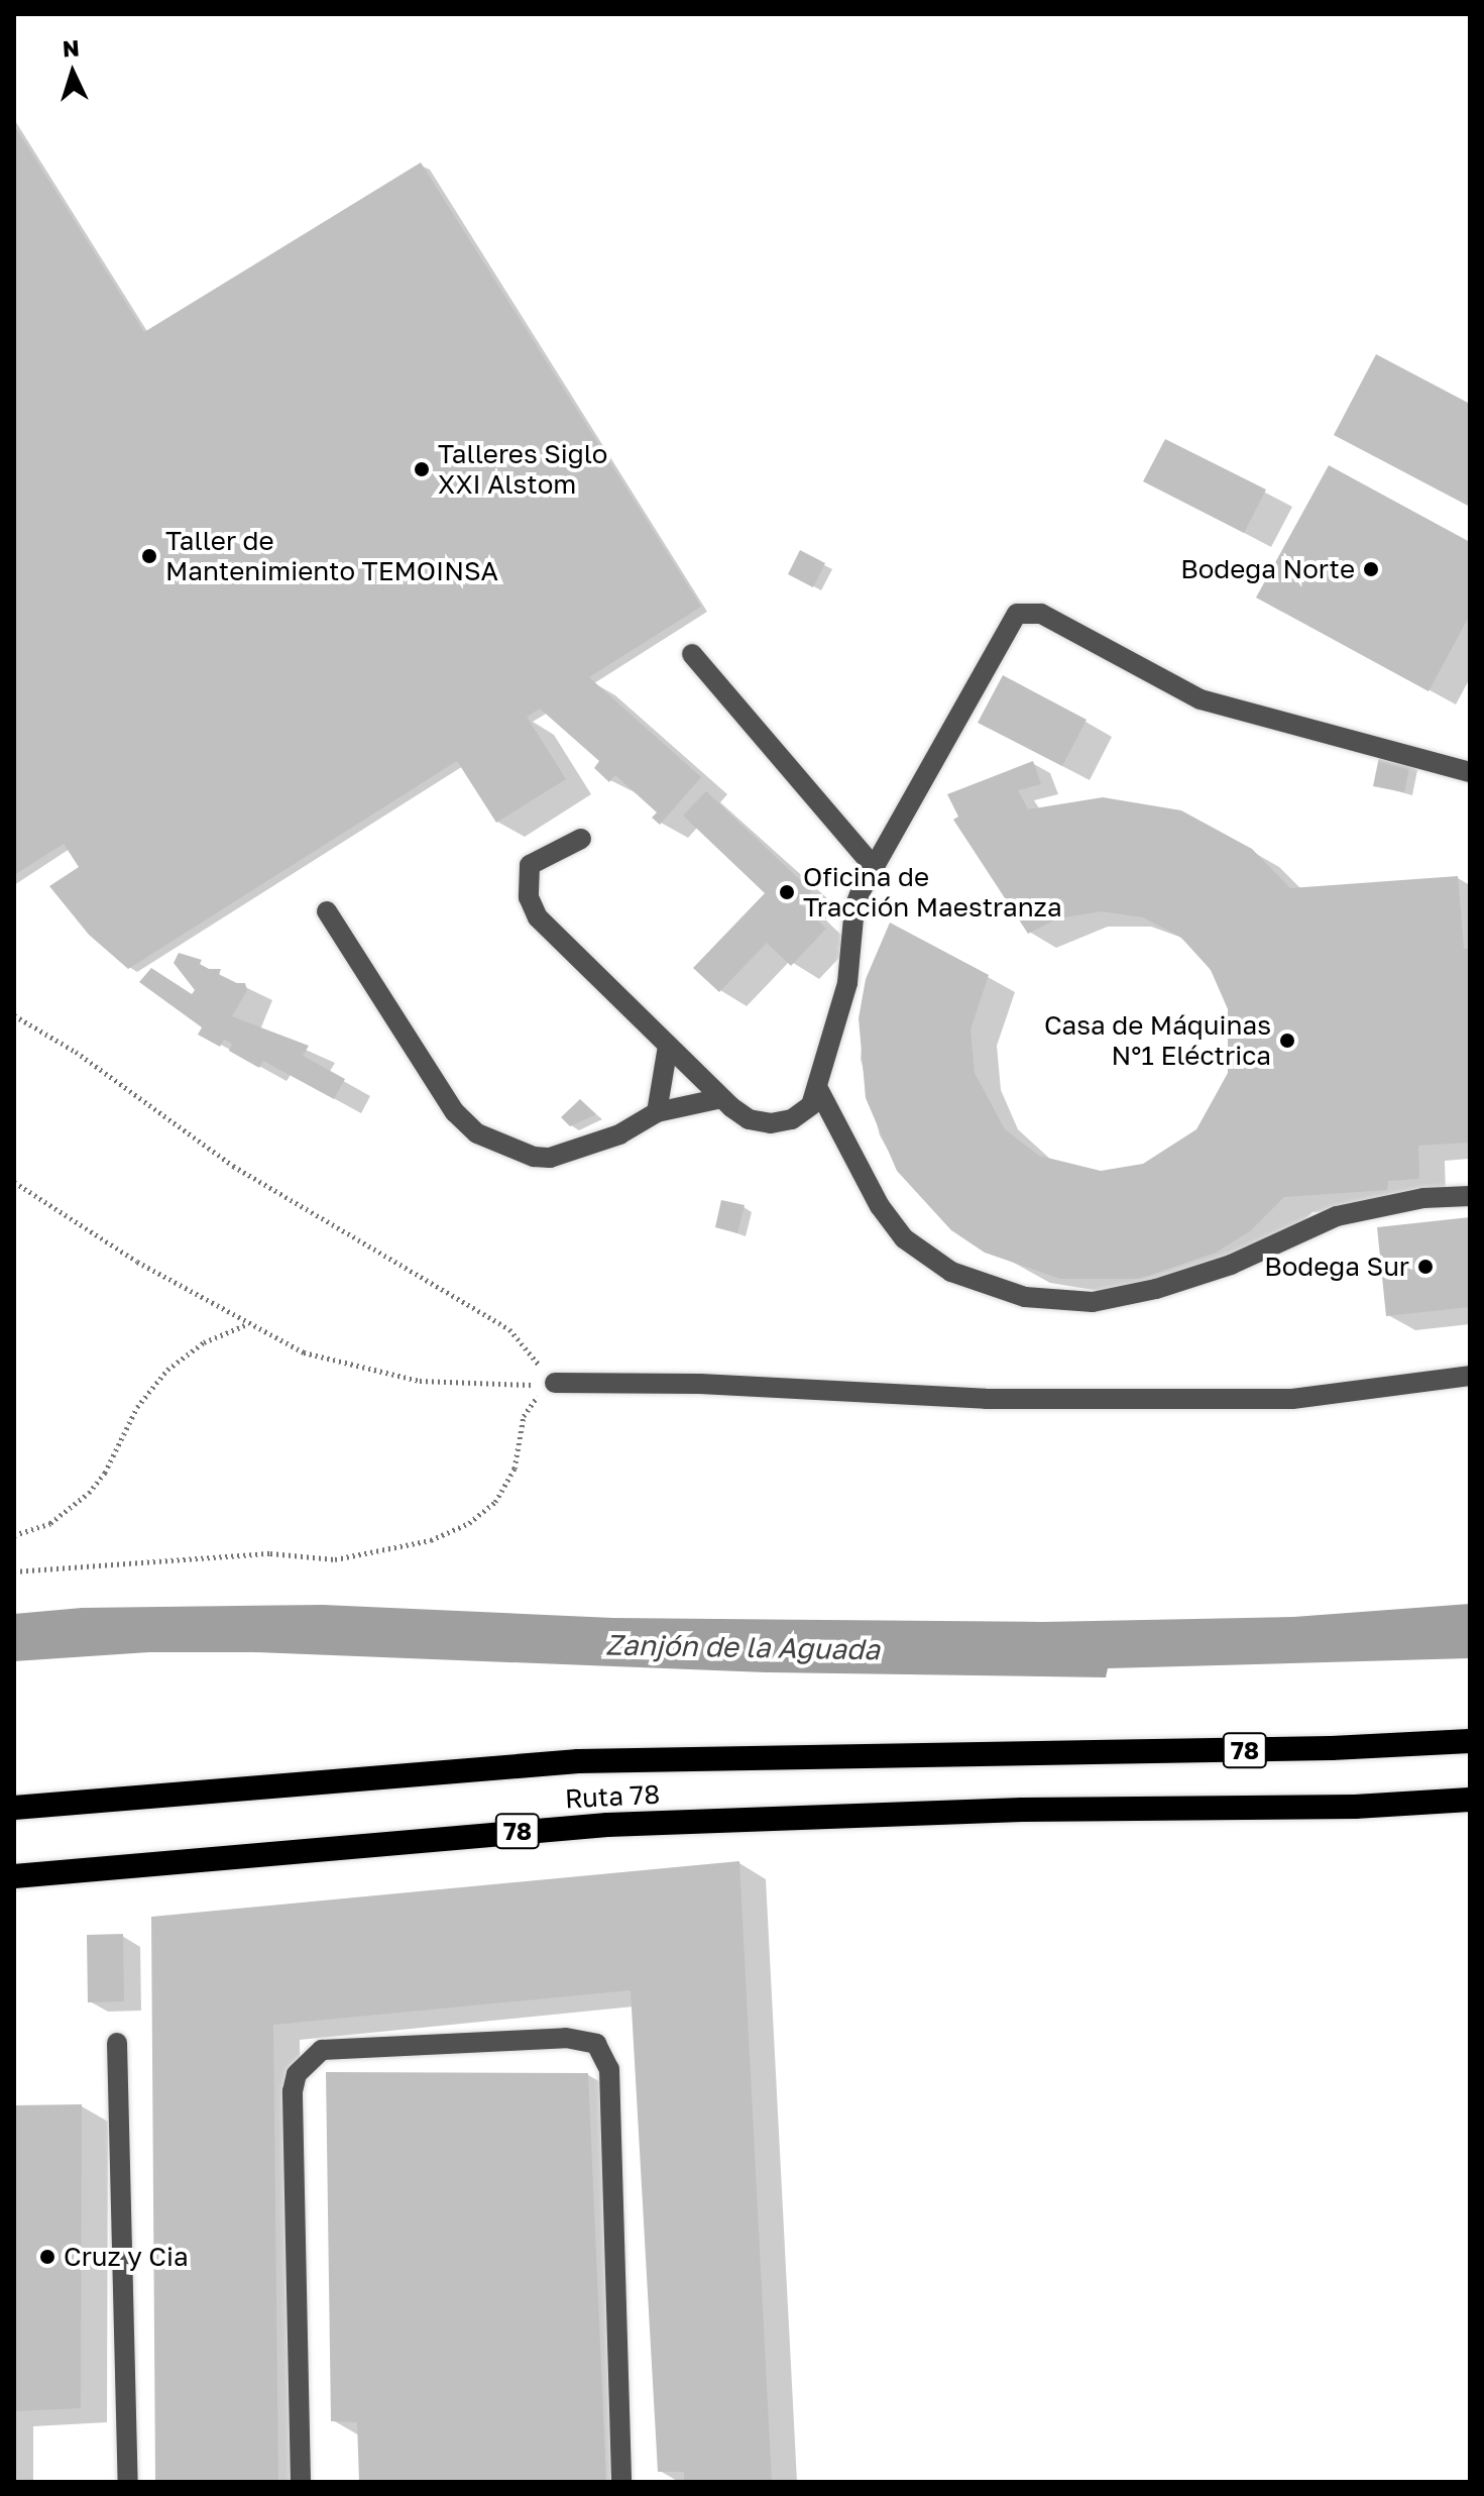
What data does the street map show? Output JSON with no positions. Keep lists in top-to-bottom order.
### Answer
{
  "streets": {
    "highway": ["78", "Ruta 78"]
  },
  "water": ["Zanjón de la Aguada"],
  "places": [
    "Talleres Siglo XXI Alstom",
    "Taller de Mantenimiento TEMOINSA",
    "Bodega Norte",
    "Oficina de Tracción Maestranza",
    "Casa de Máquinas N°1 Eléctrica",
    "Bodega Sur",
    "Cruz y Cia"
  ],
  "north": "top"
}
